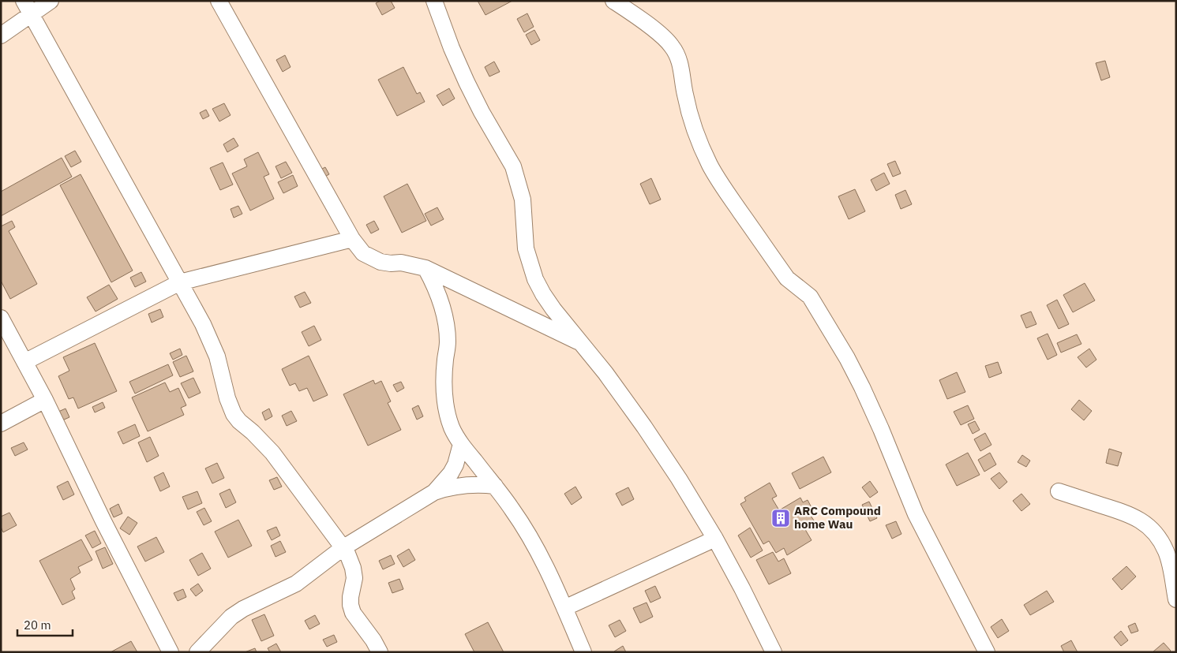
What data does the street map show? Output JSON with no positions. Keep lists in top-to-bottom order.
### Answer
{
  "places": {
    "building": ["ARC Compound home Wau"]
  },
  "scale_bar": "20 m"
}
